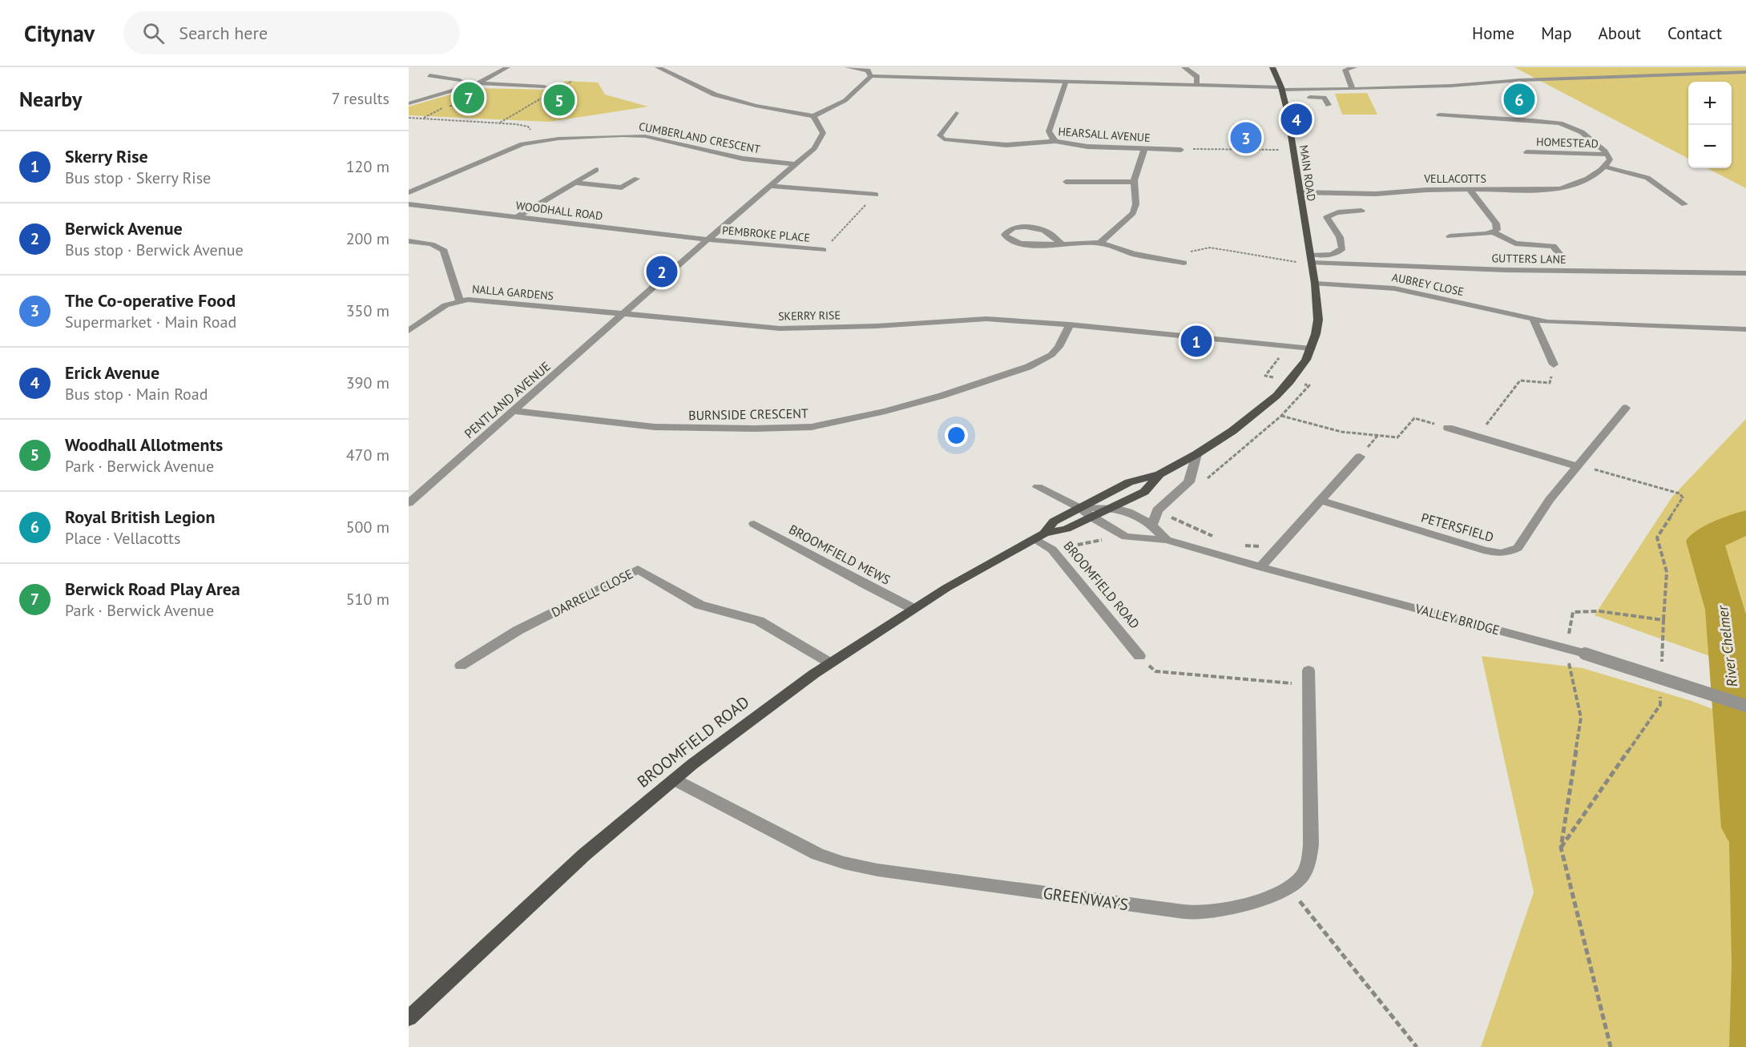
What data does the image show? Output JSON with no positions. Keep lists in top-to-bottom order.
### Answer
{
  "streets": {
    "main road": ["MAIN ROAD", "BROOMFIELD ROAD"],
    "street": [
      "HEARSALL AVENUE",
      "CUMBERLAND CRESCENT",
      "HOMESTEAD",
      "VELLACOTTS",
      "WOODHALL ROAD",
      "PEMBROKE PLACE",
      "GUTTERS LANE",
      "AUBREY CLOSE",
      "NALLA GARDENS",
      "SKERRY RISE",
      "PENTLAND AVENUE",
      "BURNSIDE CRESCENT",
      "PETERSFIELD",
      "BROOMFIELD MEWS",
      "DARRELL CLOSE",
      "VALLEY BRIDGE",
      "GREENWAYS"
    ]
  },
  "crossings": [
    ["CUMBERLAND CRESCENT", "PENTLAND AVENUE"],
    ["MAIN ROAD", "VELLACOTTS"],
    ["MAIN ROAD", "GUTTERS LANE"],
    ["MAIN ROAD", "AUBREY CLOSE"],
    ["MAIN ROAD", "BROOMFIELD ROAD"],
    ["WOODHALL ROAD", "PEMBROKE PLACE"],
    ["WOODHALL ROAD", "PENTLAND AVENUE"],
    ["PEMBROKE PLACE", "PENTLAND AVENUE"],
    ["AUBREY CLOSE", "BROOMFIELD ROAD"],
    ["NALLA GARDENS", "SKERRY RISE"],
    ["NALLA GARDENS", "PENTLAND AVENUE"],
    ["SKERRY RISE", "PENTLAND AVENUE"],
    ["SKERRY RISE", "BURNSIDE CRESCENT"],
    ["SKERRY RISE", "BROOMFIELD ROAD"],
    ["PENTLAND AVENUE", "BURNSIDE CRESCENT"],
    ["BROOMFIELD MEWS", "BROOMFIELD ROAD"],
    ["BROOMFIELD ROAD", "DARRELL CLOSE"],
    ["BROOMFIELD ROAD", "VALLEY BRIDGE"],
    ["BROOMFIELD ROAD", "GREENWAYS"]
  ],
  "water": ["River Chelmer"],
  "page": {
    "header": "Citynav",
    "search": "Search here",
    "nav": [
      "Home",
      "Map",
      "About",
      "Contact"
    ],
    "heading": ["Nearby", "7 results"],
    "pins": [
      "7",
      "6",
      "5",
      "4",
      "3",
      "2",
      "1"
    ],
    "map_buttons": ["+", "−"],
    "list": [
      {
        "mark": "1",
        "name": "Skerry Rise",
        "note": "Bus stop · Skerry Rise",
        "value": "120 m"
      },
      {
        "mark": "2",
        "name": "Berwick Avenue",
        "note": "Bus stop · Berwick Avenue",
        "value": "200 m"
      },
      {
        "mark": "3",
        "name": "The Co-operative Food",
        "note": "Supermarket · Main Road",
        "value": "350 m"
      },
      {
        "mark": "4",
        "name": "Erick Avenue",
        "note": "Bus stop · Main Road",
        "value": "390 m"
      },
      {
        "mark": "5",
        "name": "Woodhall Allotments",
        "note": "Park · Berwick Avenue",
        "value": "470 m"
      },
      {
        "mark": "6",
        "name": "Royal British Legion",
        "note": "Place · Vellacotts",
        "value": "500 m"
      },
      {
        "mark": "7",
        "name": "Berwick Road Play Area",
        "note": "Park · Berwick Avenue",
        "value": "510 m"
      }
    ]
  }
}
